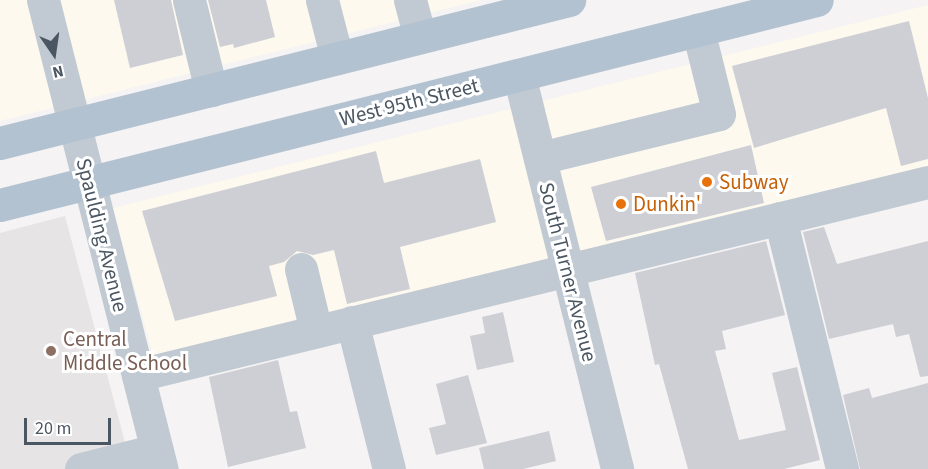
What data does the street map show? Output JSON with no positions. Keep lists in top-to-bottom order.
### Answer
{
  "streets": {
    "main road": ["West 95th Street"],
    "street": ["Spaulding Avenue", "South Turner Avenue"]
  },
  "crossings": [
    ["West 95th Street", "Spaulding Avenue"],
    ["West 95th Street", "South Turner Avenue"]
  ],
  "places": ["Subway", "Dunkin'", "Central Middle School"],
  "scale_bar": "20 m",
  "north": "bottom"
}
